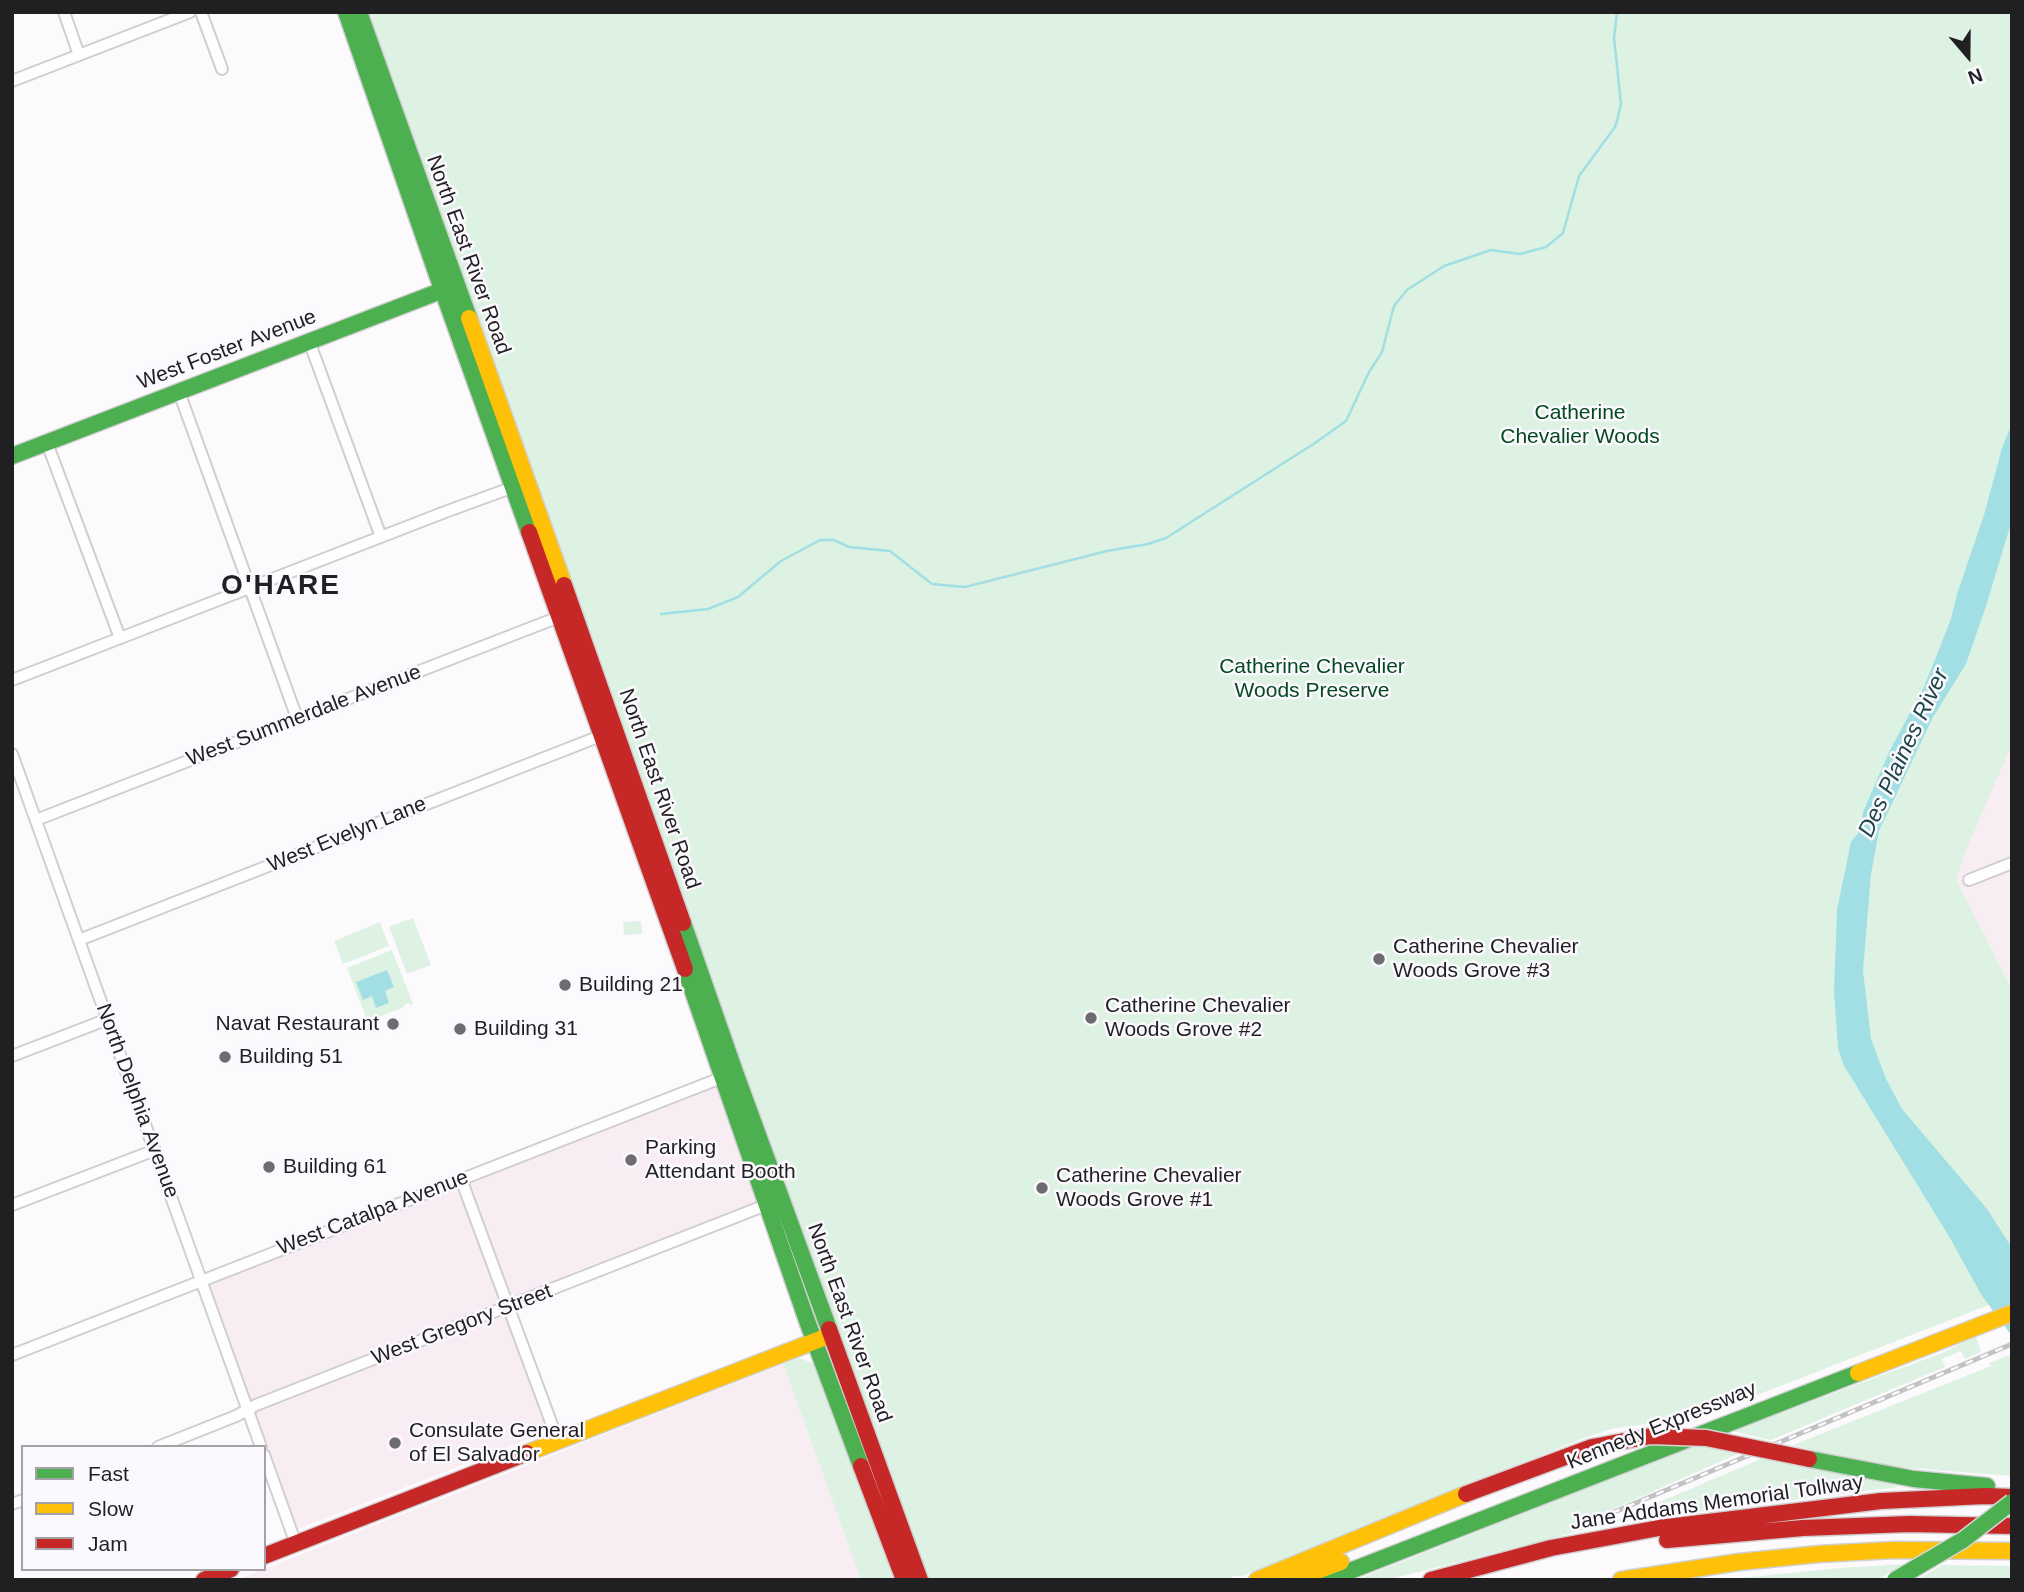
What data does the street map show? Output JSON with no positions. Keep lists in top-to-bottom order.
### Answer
{
  "streets": {
    "main road": [
      "North East River Road",
      "West Foster Avenue",
      "Kennedy Expressway",
      "Jane Addams Memorial Tollway"
    ],
    "street": [
      "West Summerdale Avenue",
      "West Evelyn Lane",
      "North Delphia Avenue",
      "West Catalpa Avenue",
      "West Gregory Street"
    ]
  },
  "crossings": [
    ["North East River Road", "West Foster Avenue"],
    ["North East River Road", "West Summerdale Avenue"],
    ["North East River Road", "West Evelyn Lane"],
    ["North East River Road", "West Catalpa Avenue"],
    ["North East River Road", "West Gregory Street"],
    ["West Summerdale Avenue", "North Delphia Avenue"],
    ["West Evelyn Lane", "North Delphia Avenue"],
    ["North Delphia Avenue", "West Catalpa Avenue"],
    ["North Delphia Avenue", "West Gregory Street"]
  ],
  "districts": ["O'HARE"],
  "water": ["Des Plaines River"],
  "parks": ["Catherine Chevalier Woods", "Catherine Chevalier Woods Preserve"],
  "places": [
    "Catherine Chevalier Woods Grove #3",
    "Building 21",
    "Catherine Chevalier Woods Grove #2",
    "Navat Restaurant",
    "Building 31",
    "Building 51",
    "Parking Attendant Booth",
    "Building 61",
    "Catherine Chevalier Woods Grove #1",
    "Consulate General of El Salvador"
  ],
  "legend": ["Fast", "Slow", "Jam"],
  "north": "bottom"
}
